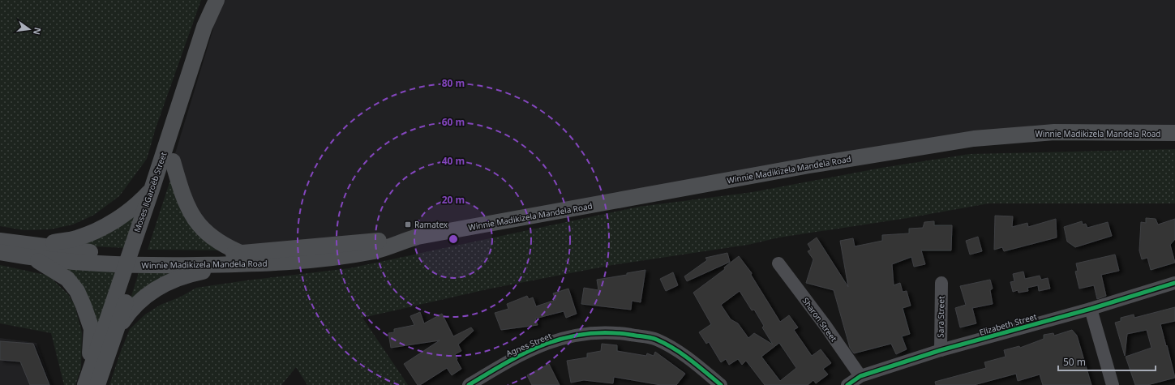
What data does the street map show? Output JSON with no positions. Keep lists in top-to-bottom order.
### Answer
{
  "streets": {
    "main road": ["Winnie Madikizela Mandela Road", "Moses ǁGaroëb Street"],
    "street": [
      "Sara Street",
      "Sharon Street",
      "Elizabeth Street",
      "Agnes Street"
    ]
  },
  "crossings": [
    ["Winnie Madikizela Mandela Road", "Moses ǁGaroëb Street"],
    ["Sara Street", "Elizabeth Street"],
    ["Sharon Street", "Elizabeth Street"]
  ],
  "places": {
    "transit": ["Ramatex"]
  },
  "scale_bar": "50 m",
  "north": "right",
  "rings": [
    "80 m",
    "60 m",
    "40 m",
    "20 m"
  ]
}
